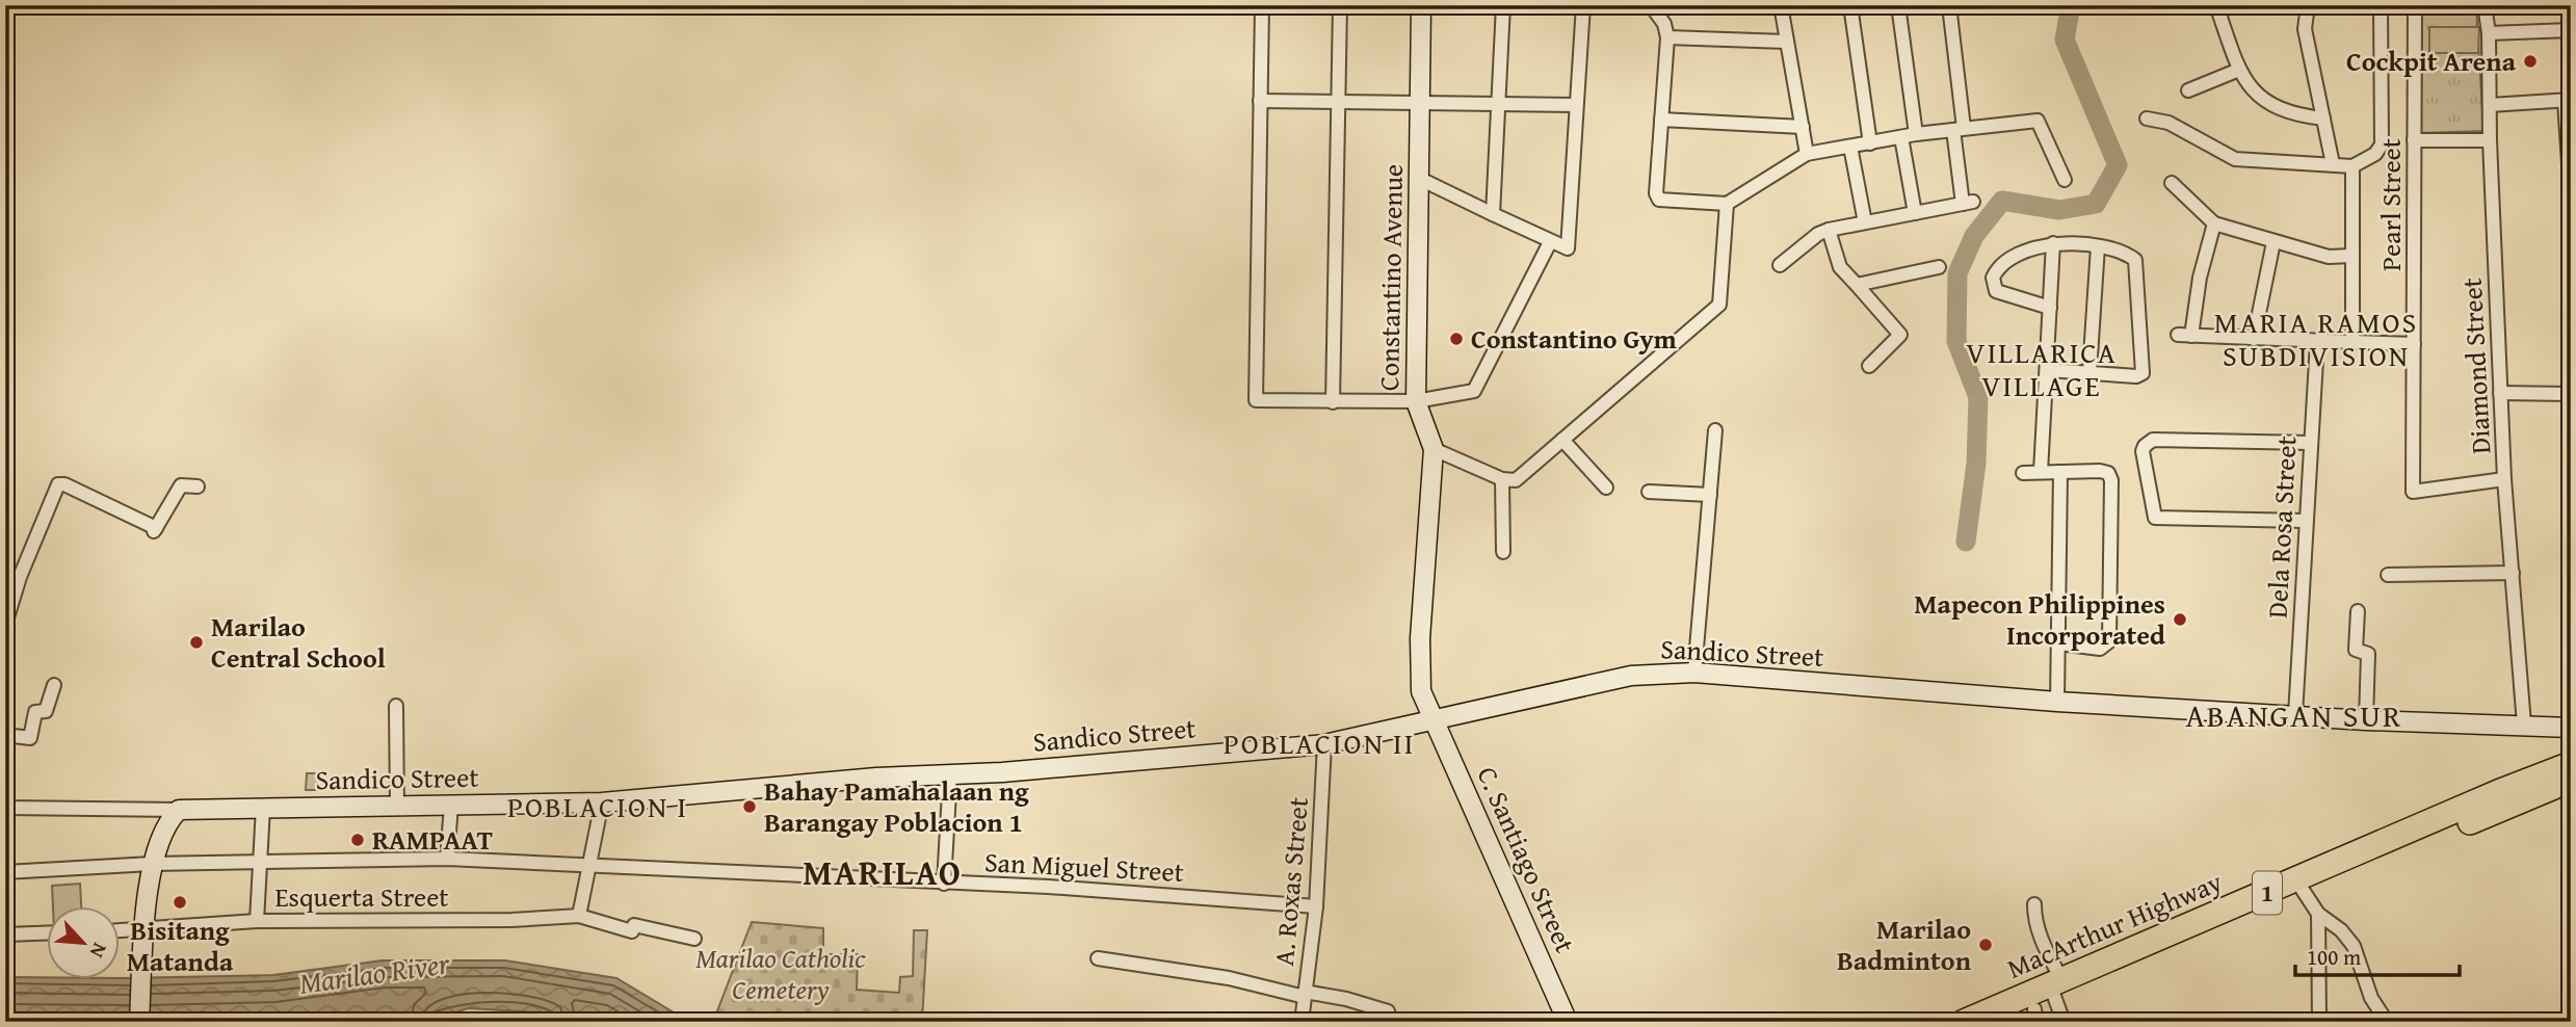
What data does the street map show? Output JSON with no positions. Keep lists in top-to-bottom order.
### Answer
{
  "streets": {
    "highway": ["1", "MacArthur Highway"],
    "main road": ["Constantino Avenue", "Sandico Street", "C. Santiago Street"],
    "street": [
      "Pearl Street",
      "Diamond Street",
      "Dela Rosa Street",
      "San Miguel Street",
      "A. Roxas Street",
      "Esquerta Street"
    ]
  },
  "crossings": [
    ["Pearl Street", "Diamond Street"],
    ["Constantino Avenue", "Sandico Street"],
    ["Constantino Avenue", "C. Santiago Street"],
    ["Diamond Street", "Sandico Street"],
    ["Dela Rosa Street", "Sandico Street"],
    ["Sandico Street", "C. Santiago Street"],
    ["Sandico Street", "A. Roxas Street"],
    ["San Miguel Street", "A. Roxas Street"]
  ],
  "districts": [
    "MARIA RAMOS SUBDIVISION",
    "VILLARICA VILLAGE",
    "ABANGAN SUR",
    "POBLACION II",
    "POBLACION I",
    "MARILAO"
  ],
  "water": ["Marilao River"],
  "parks": ["Marilao Catholic Cemetery"],
  "places": [
    "Cockpit Arena",
    "Constantino Gym",
    "Mapecon Philippines Incorporated",
    "Marilao Central School",
    "Bahay Pamahalaan ng Barangay Poblacion 1",
    "RAMPAAT",
    "Bisitang Matanda",
    "Marilao Badminton"
  ],
  "scale_bar": "100 m",
  "north": "bottom right"
}
